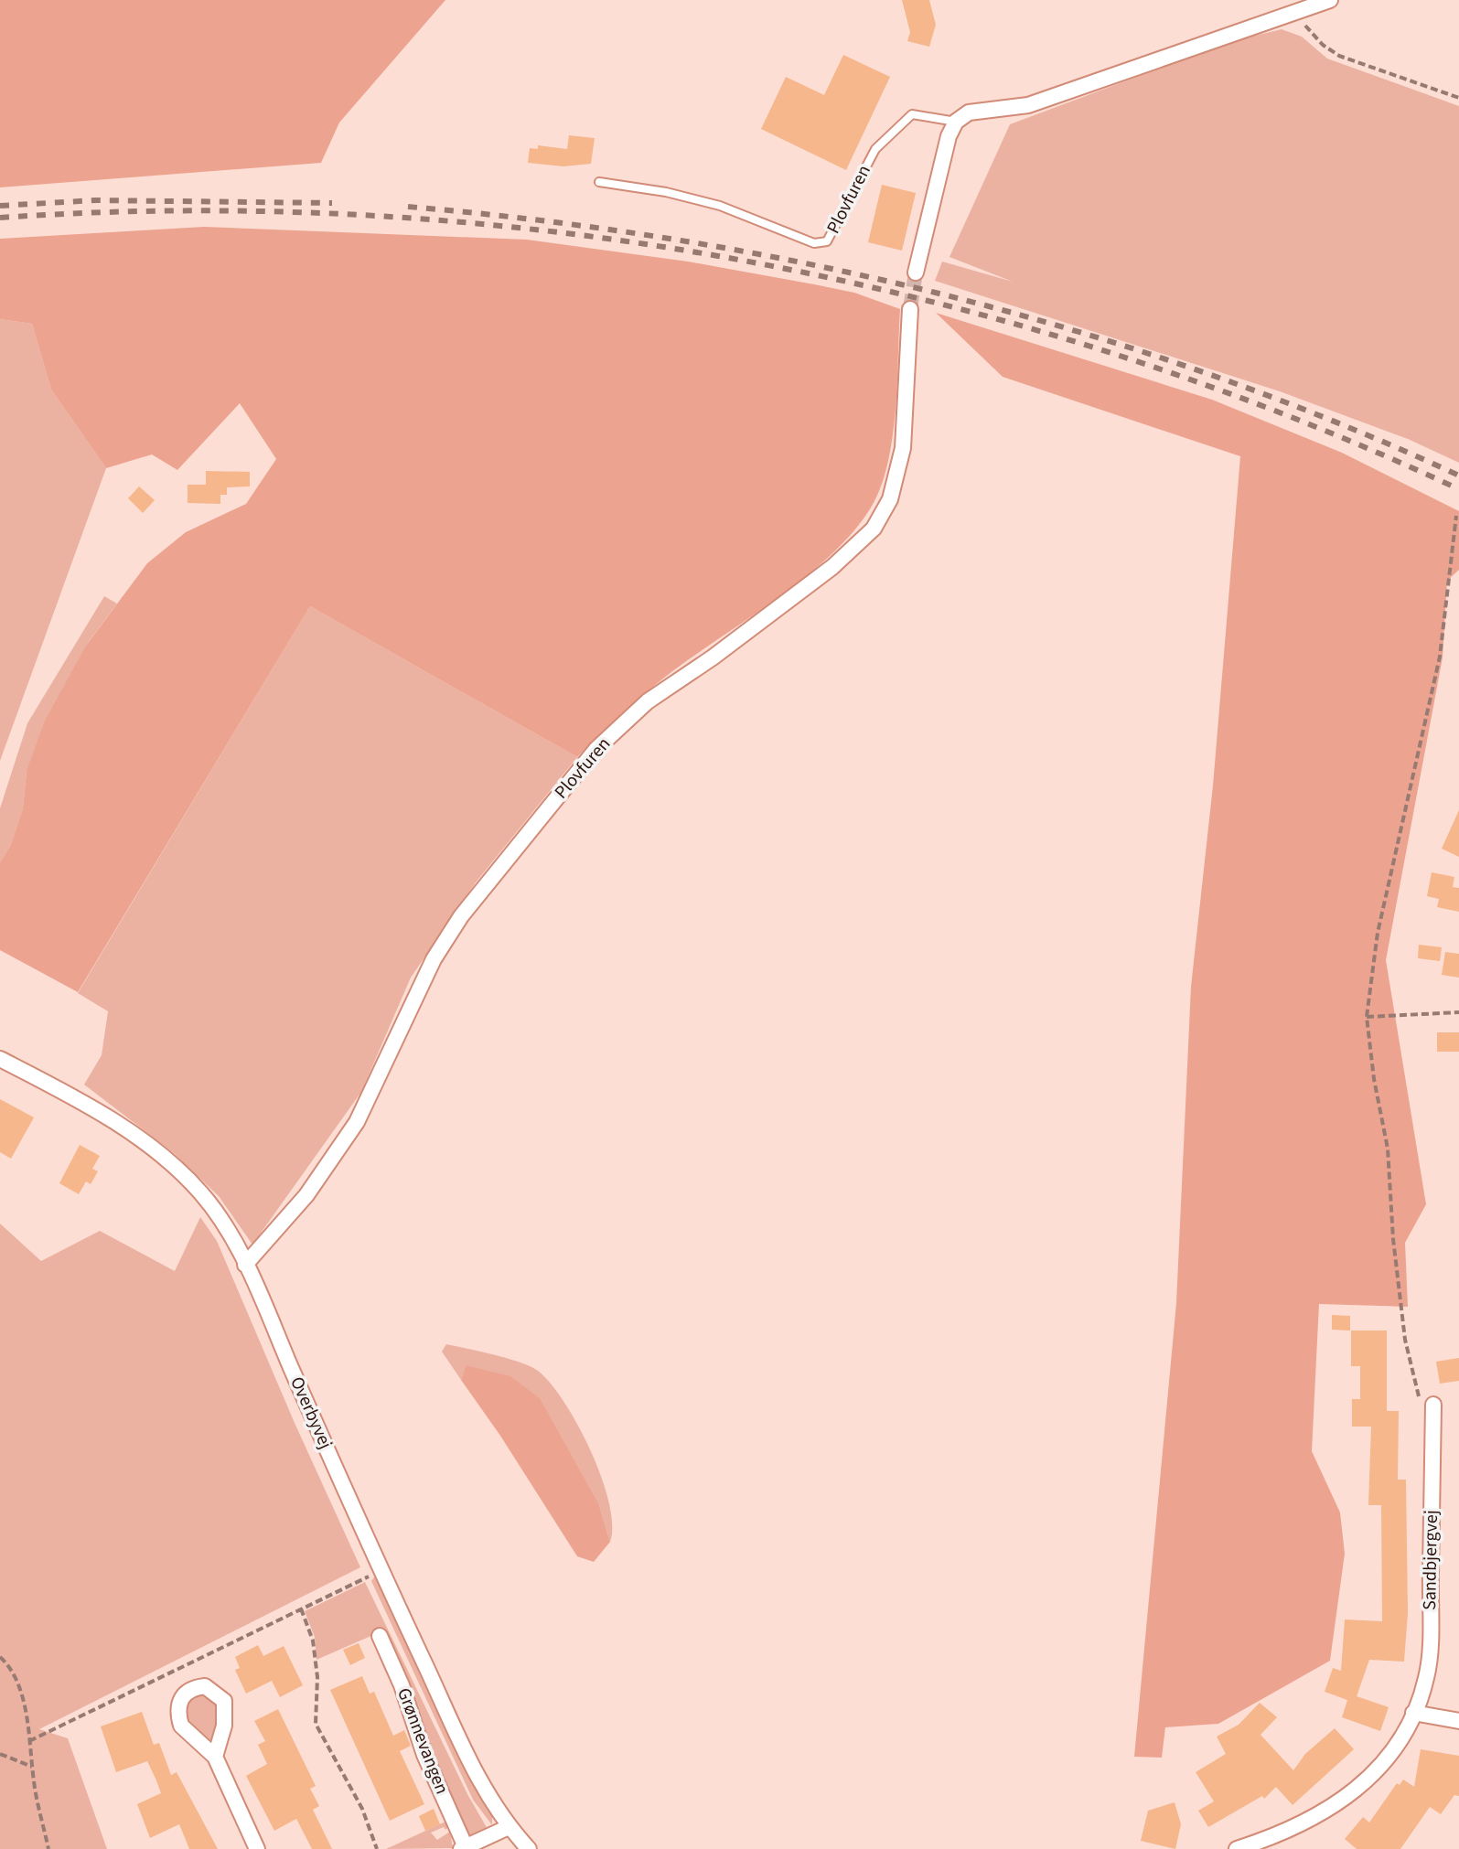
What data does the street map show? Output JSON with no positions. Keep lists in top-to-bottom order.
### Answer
{
  "streets": {
    "street": [
      "Plovfuren",
      "Overbyvej",
      "Sandbjergvej",
      "Grønnevangen"
    ]
  },
  "crossings": [
    ["Plovfuren", "Overbyvej"],
    ["Overbyvej", "Grønnevangen"]
  ]
}
